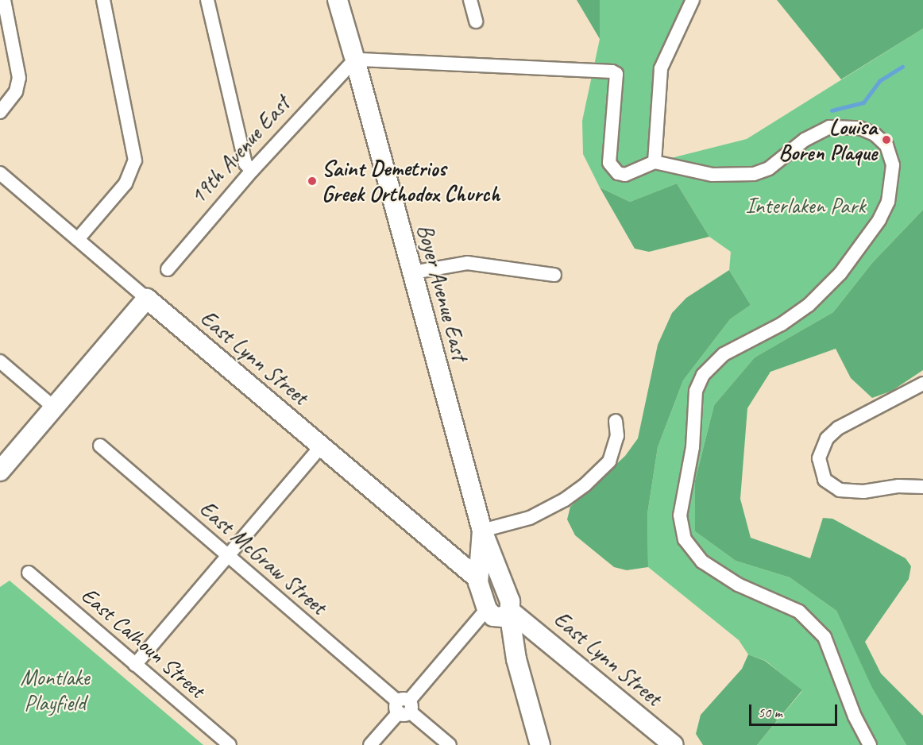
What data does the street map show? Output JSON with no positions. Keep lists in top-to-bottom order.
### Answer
{
  "streets": {
    "street": [
      "19th Avenue East",
      "Boyer Avenue East",
      "East Lynn Street",
      "East McGraw Street",
      "East Calhoun Street"
    ]
  },
  "crossings": [
    ["19th Avenue East", "Boyer Avenue East"],
    ["Boyer Avenue East", "East Lynn Street"]
  ],
  "parks": ["Interlaken Park", "Montlake Playfield"],
  "places": ["Louisa Boren Plaque", "Saint Demetrios Greek Orthodox Church"],
  "scale_bar": "50 m"
}
